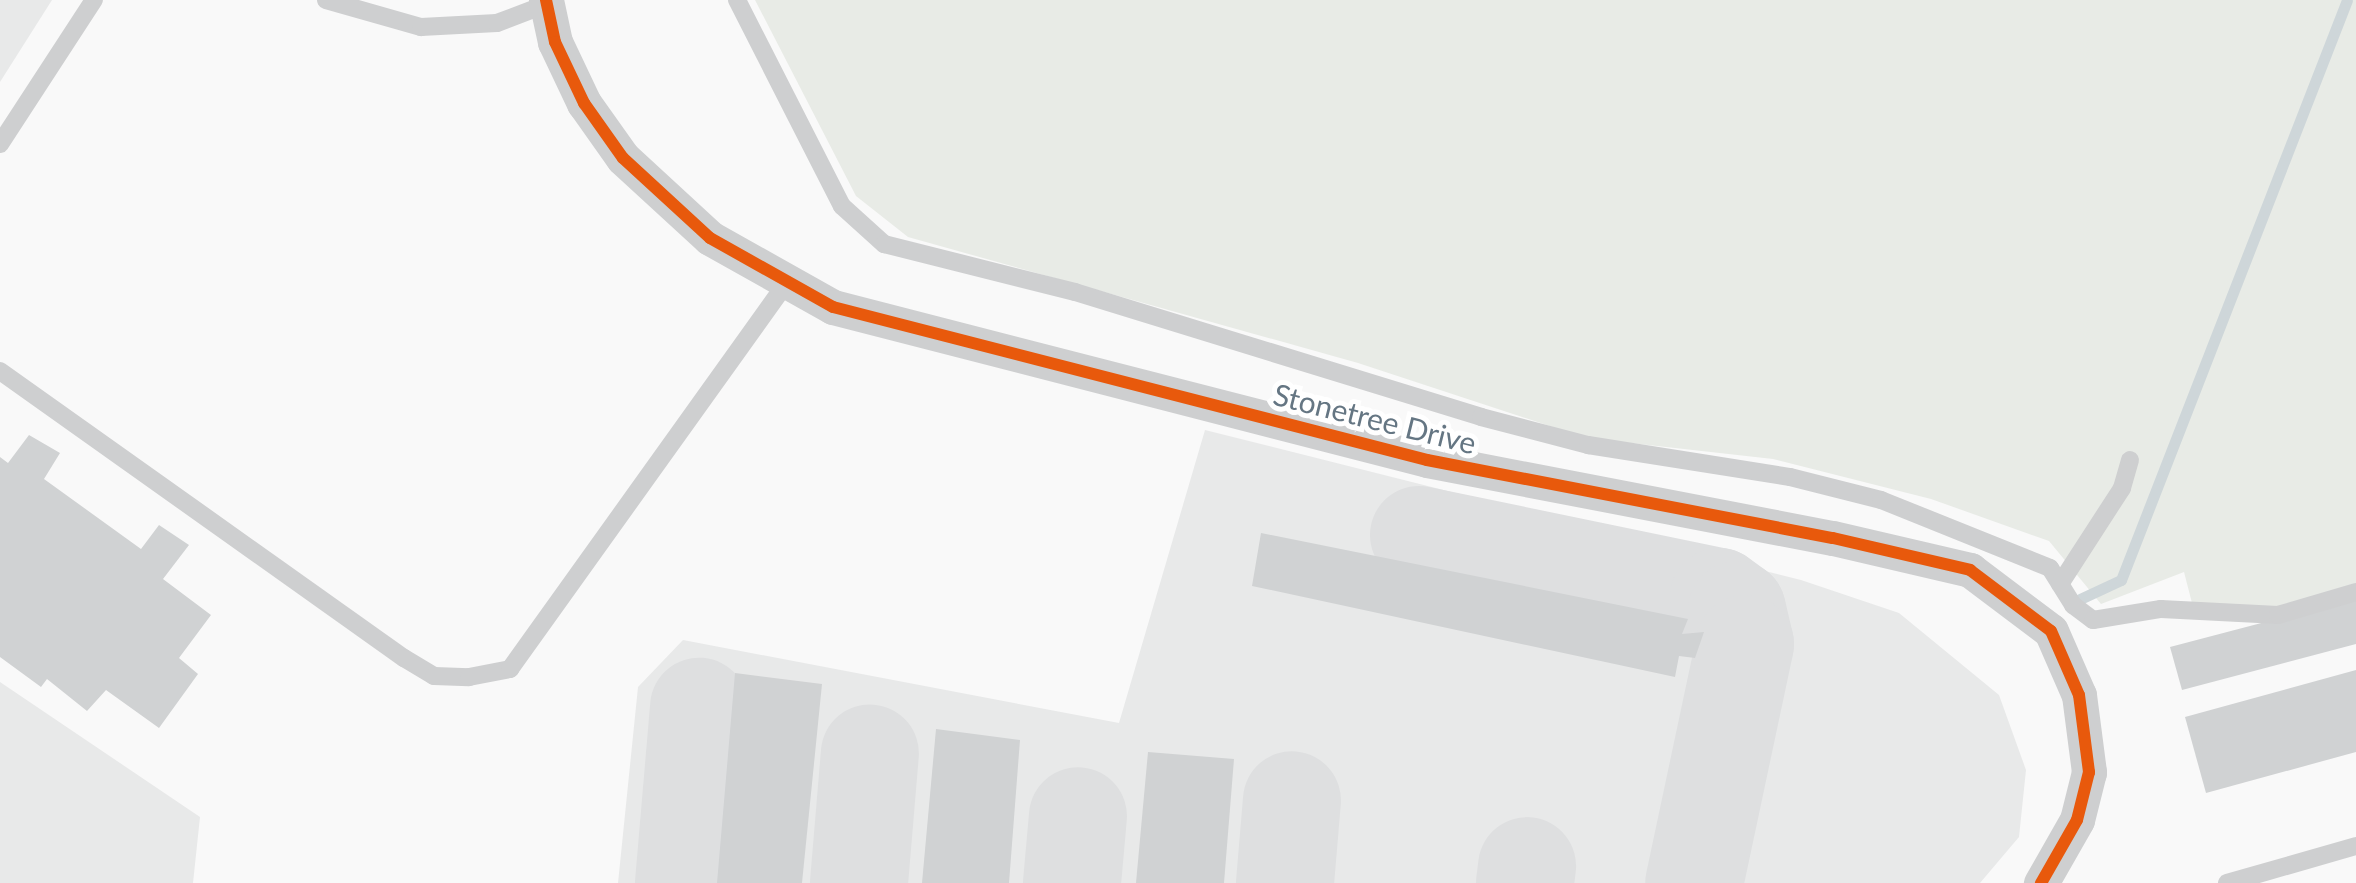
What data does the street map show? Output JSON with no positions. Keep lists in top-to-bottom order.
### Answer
{
  "streets": {
    "street": ["Stonetree Drive"]
  }
}
